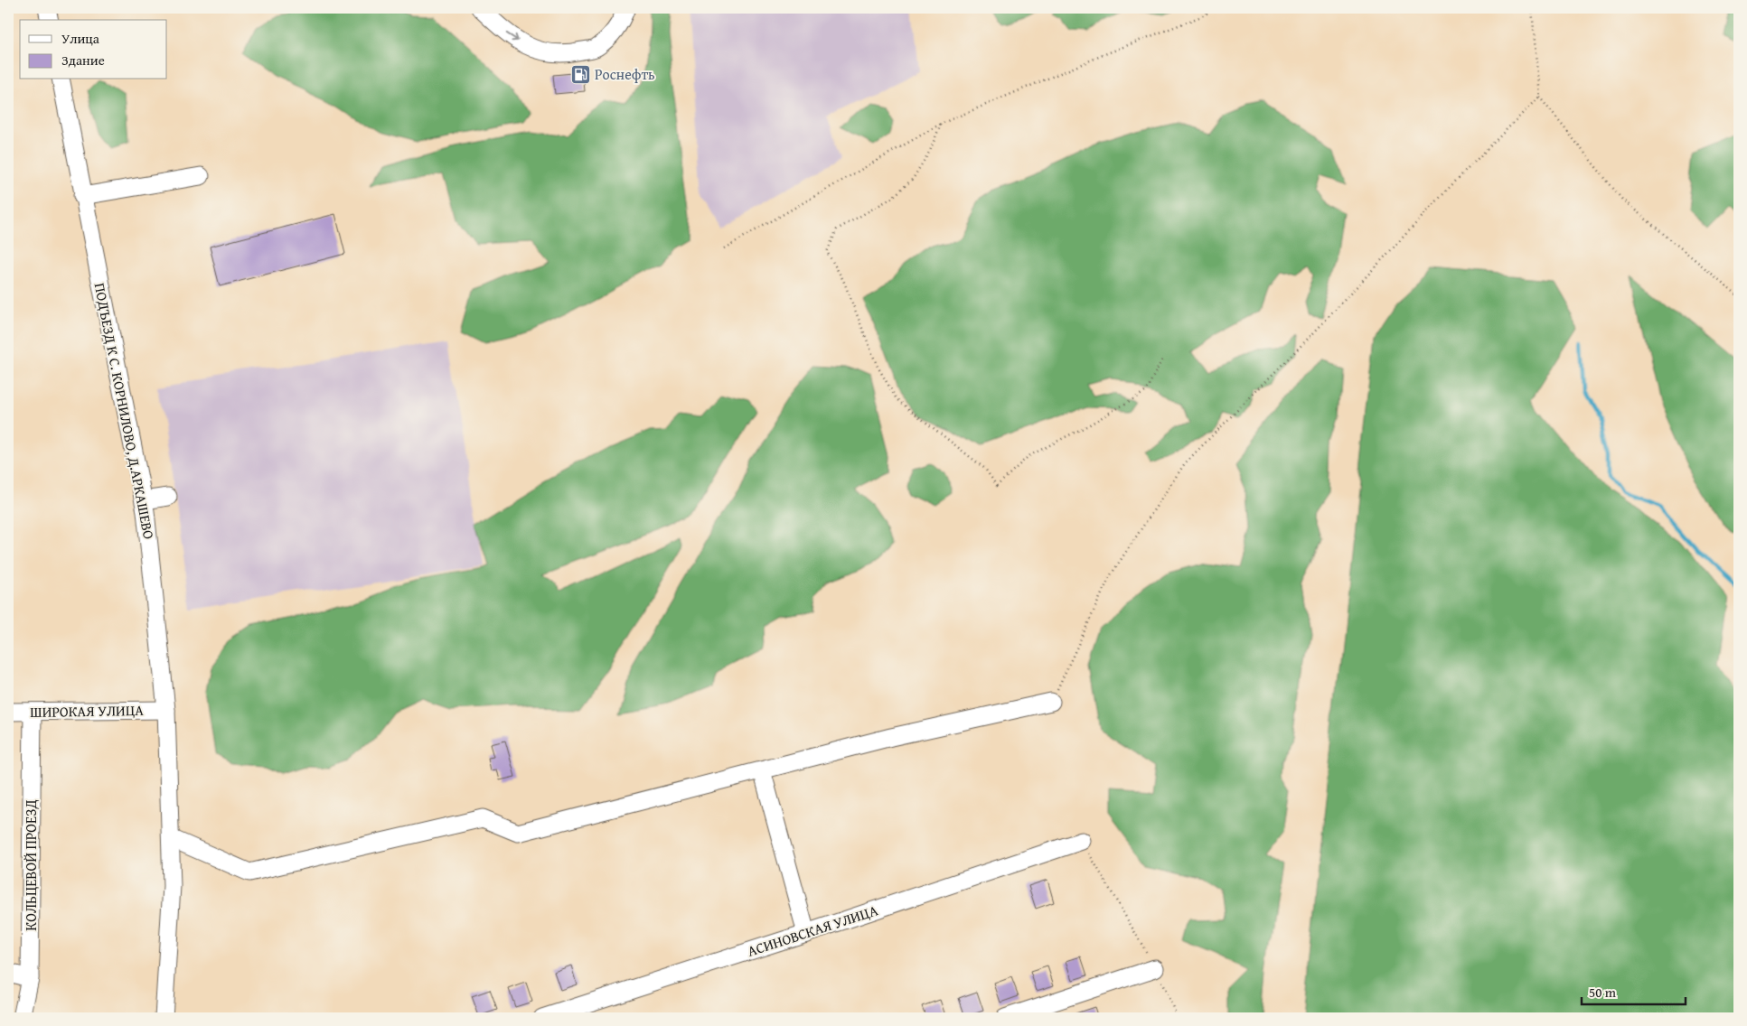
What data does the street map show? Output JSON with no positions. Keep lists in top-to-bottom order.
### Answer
{
  "streets": {
    "street": [
      "ПОДЪЕЗД К С. КОРНИЛОВО, Д.АРКАШЕВО",
      "ШИРОКАЯ УЛИЦА",
      "КОЛЬЦЕВОЙ ПРОЕЗД",
      "АСИНОВСКАЯ УЛИЦА"
    ]
  },
  "crossings": [
    ["ПОДЪЕЗД К С. КОРНИЛОВО, Д.АРКАШЕВО", "ШИРОКАЯ УЛИЦА"],
    ["ШИРОКАЯ УЛИЦА", "КОЛЬЦЕВОЙ ПРОЕЗД"]
  ],
  "places": {
    "fuel station": ["Роснефть"]
  },
  "legend": ["Улица", "Здание"],
  "scale_bar": "50 m"
}
